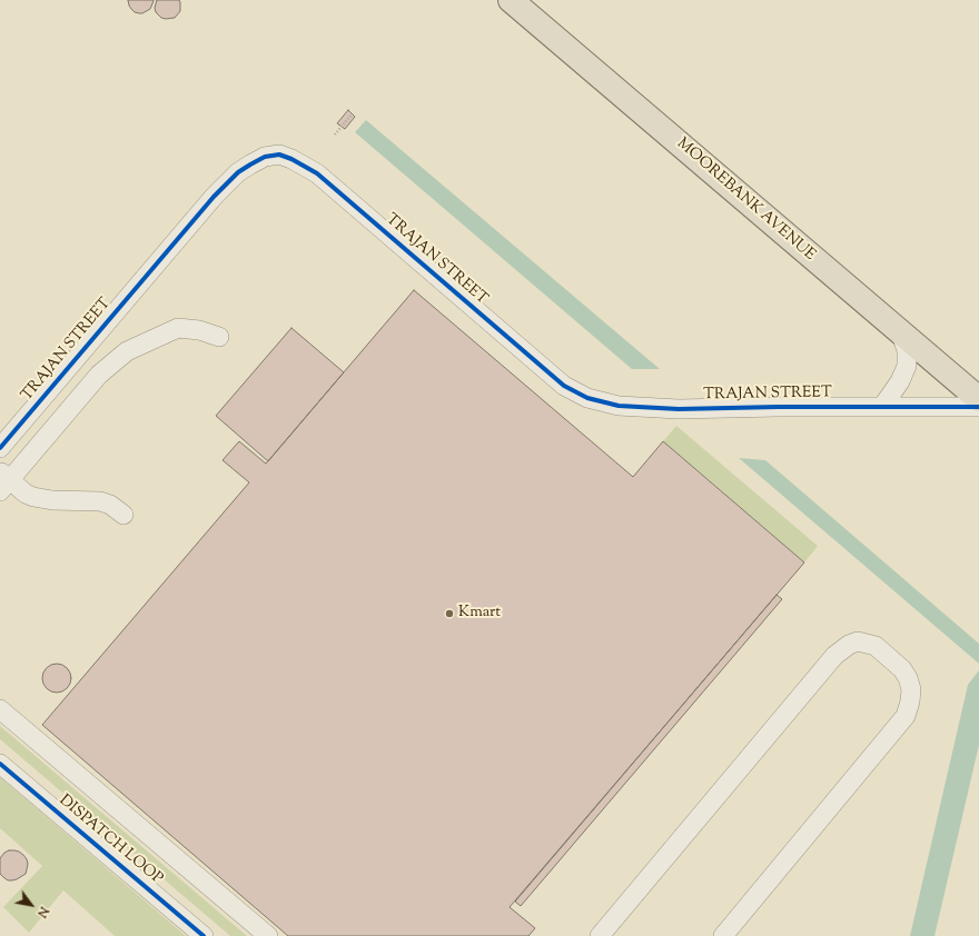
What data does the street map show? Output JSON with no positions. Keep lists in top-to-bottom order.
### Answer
{
  "streets": {
    "main road": ["MOOREBANK AVENUE"],
    "street": ["TRAJAN STREET", "DISPATCH LOOP"]
  },
  "places": ["Kmart"],
  "north": "bottom right"
}
